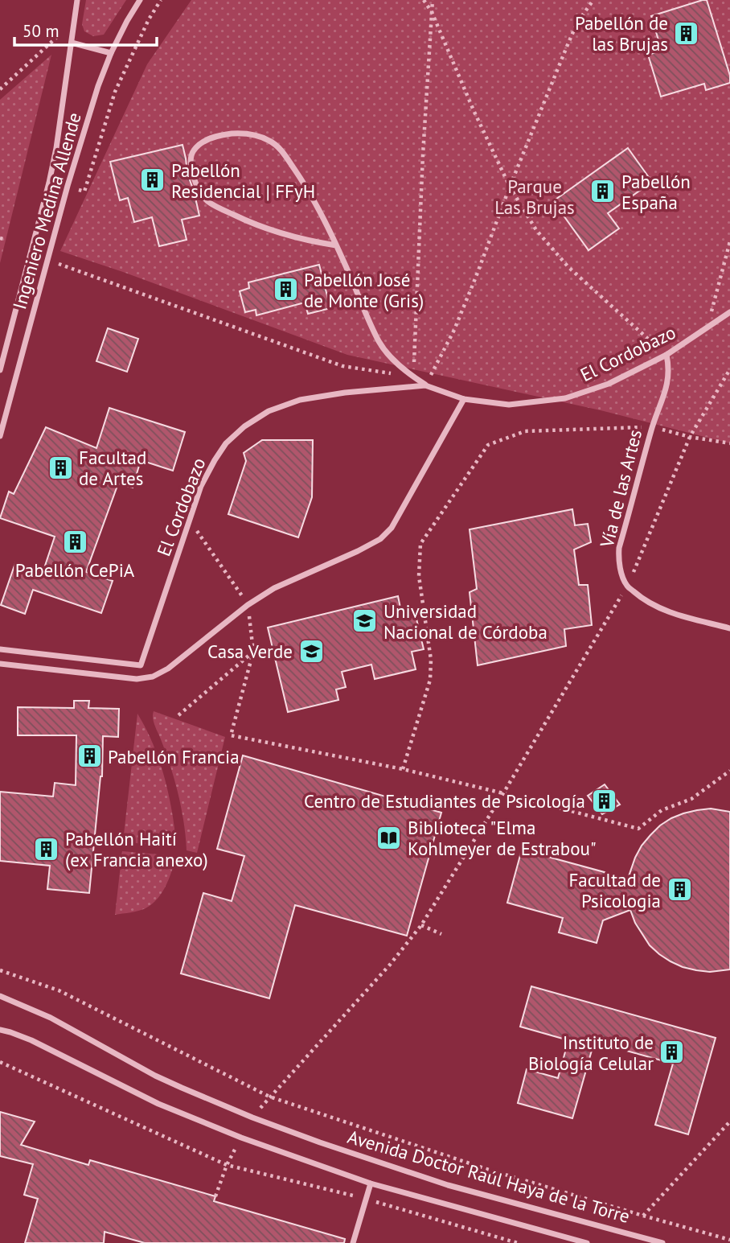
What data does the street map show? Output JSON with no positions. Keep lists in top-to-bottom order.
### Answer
{
  "streets": {
    "street": [
      "Ingeniero Medina Allende",
      "El Cordobazo",
      "Vía de las Artes",
      "Avenida Doctor Raúl Haya de la Torre"
    ]
  },
  "crossings": [
    ["El Cordobazo", "Vía de las Artes"]
  ],
  "parks": ["Parque Las Brujas"],
  "places": {
    "building": [
      "Pabellón de las Brujas",
      "Pabellón Residencial | FFyH",
      "Pabellón España",
      "Pabellón José de Monte (Gris)",
      "Facultad de Artes",
      "Pabellón CePiA",
      "Pabellón Francia",
      "Centro de Estudiantes de Psicología",
      "Pabellón Haití (ex Francia anexo)",
      "Facultad de Psicologia",
      "Instituto de Biología Celular"
    ],
    "school or university": ["Universidad Nacional de Córdoba", "Casa Verde"],
    "library": ["Biblioteca \"Elma Kohlmeyer de Estrabou\""]
  },
  "scale_bar": "50 m"
}
